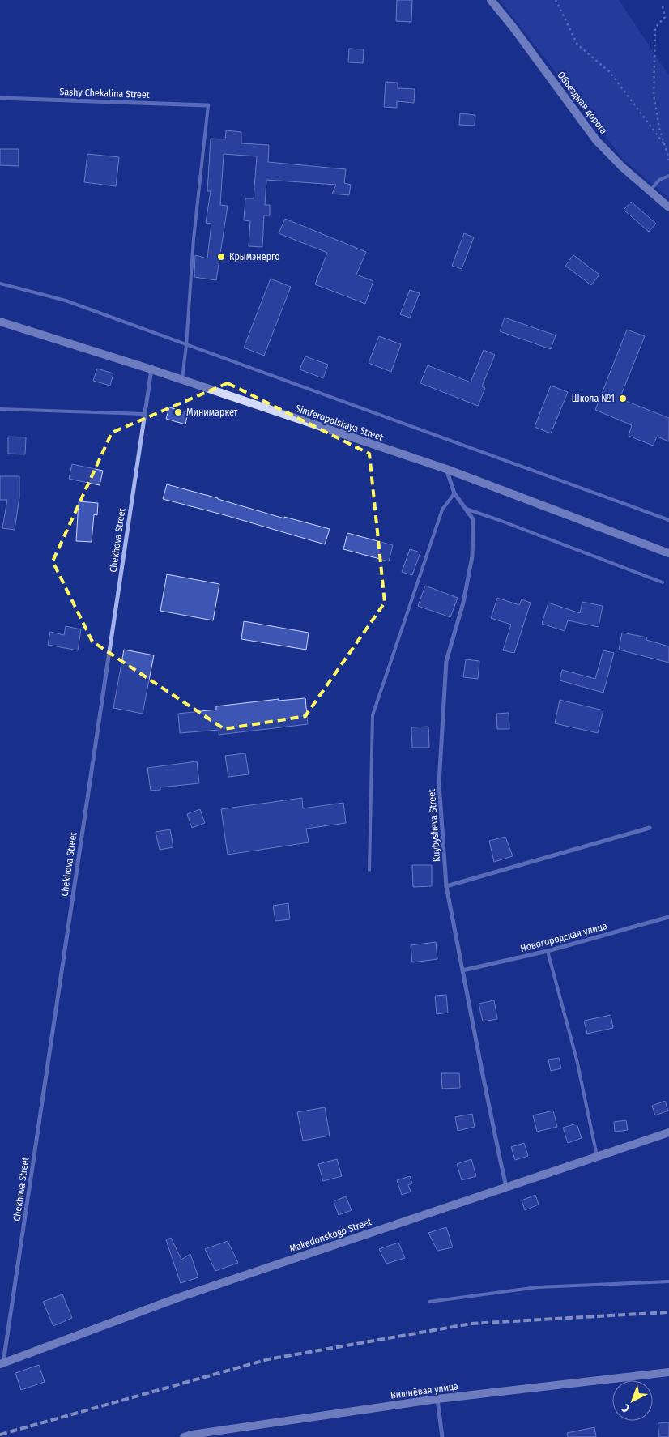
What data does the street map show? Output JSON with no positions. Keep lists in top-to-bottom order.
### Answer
{
  "streets": {
    "main road": [
      "Объездная дорога",
      "Simferopolskaya Street",
      "Makedonskogo Street",
      "Вишнёвая улица"
    ],
    "street": [
      "Sashy Chekalina Street",
      "Chekhova Street",
      "Kuybysheva Street",
      "Новогородская улица"
    ]
  },
  "crossings": [
    ["Simferopolskaya Street", "Chekhova Street"],
    ["Simferopolskaya Street", "Kuybysheva Street"],
    ["Chekhova Street", "Makedonskogo Street"],
    ["Kuybysheva Street", "Новогородская улица"],
    ["Kuybysheva Street", "Makedonskogo Street"]
  ],
  "places": ["Крымэнерго", "Школа №1", "Минимаркет"],
  "north": "bottom left"
}
